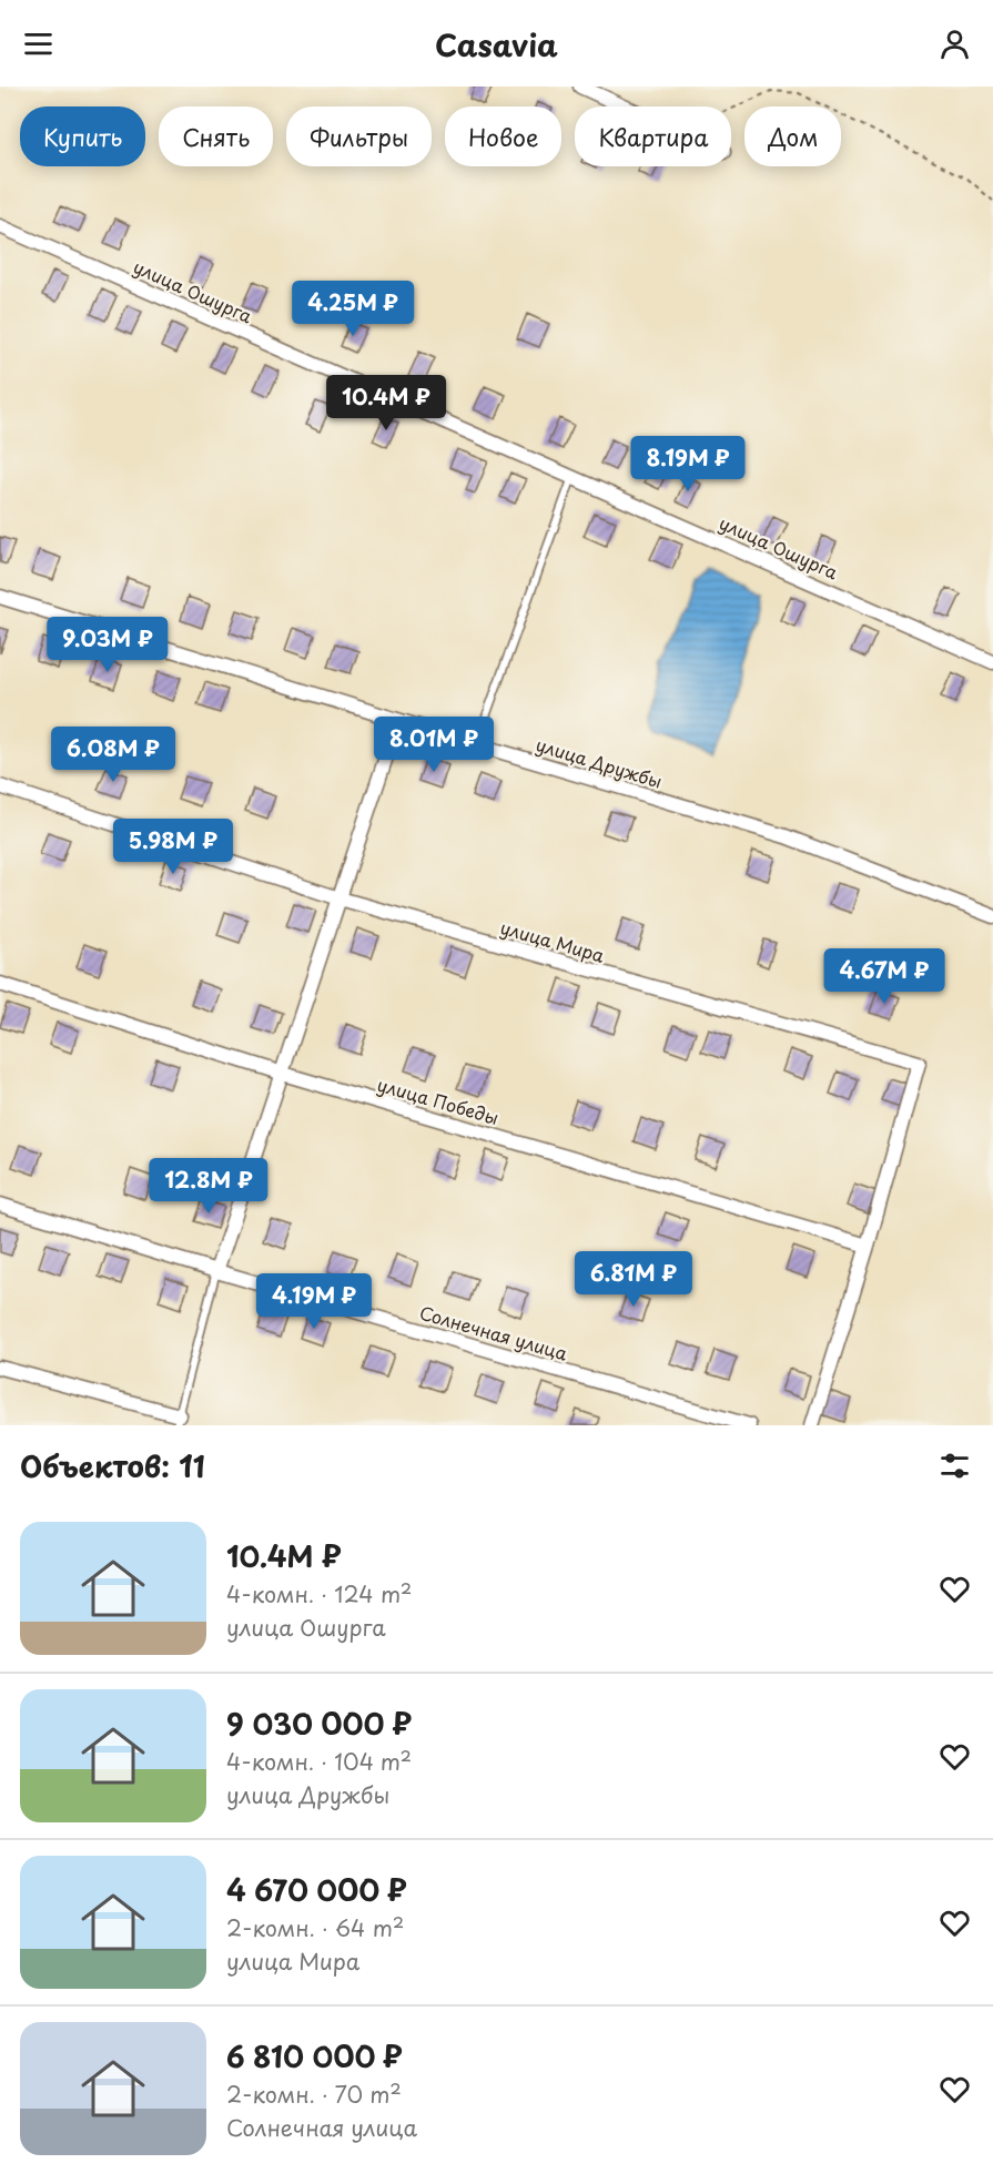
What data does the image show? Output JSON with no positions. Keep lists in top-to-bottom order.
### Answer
{
  "streets": {
    "street": [
      "улица Ошурга",
      "улица Дружбы",
      "улица Мира",
      "улица Победы",
      "Солнечная улица"
    ]
  },
  "crossings": [
    ["улица Мира", "улица Победы"]
  ],
  "page": {
    "header": "Casavia",
    "chip": [
      "Купить",
      "Снять",
      "Фильтры",
      "Новое",
      "Квартира",
      "Дом"
    ],
    "price": [
      "4.25M ₽",
      "10.4M ₽",
      "8.19M ₽",
      "9.03M ₽",
      "8.01M ₽",
      "6.08M ₽",
      "5.98M ₽",
      "4.67M ₽",
      "12.8M ₽",
      "6.81M ₽",
      "4.19M ₽"
    ],
    "heading": "Объектов: 11",
    "list": [
      {
        "name": "10.4M ₽",
        "note": "4-комн. · 124 m² · улица Ошурга"
      },
      {
        "name": "9 030 000 ₽",
        "note": "4-комн. · 104 m² · улица Дружбы"
      },
      {
        "name": "4 670 000 ₽",
        "note": "2-комн. · 64 m² · улица Мира"
      },
      {
        "name": "6 810 000 ₽",
        "note": "2-комн. · 70 m² · Солнечная улица"
      }
    ]
  }
}
